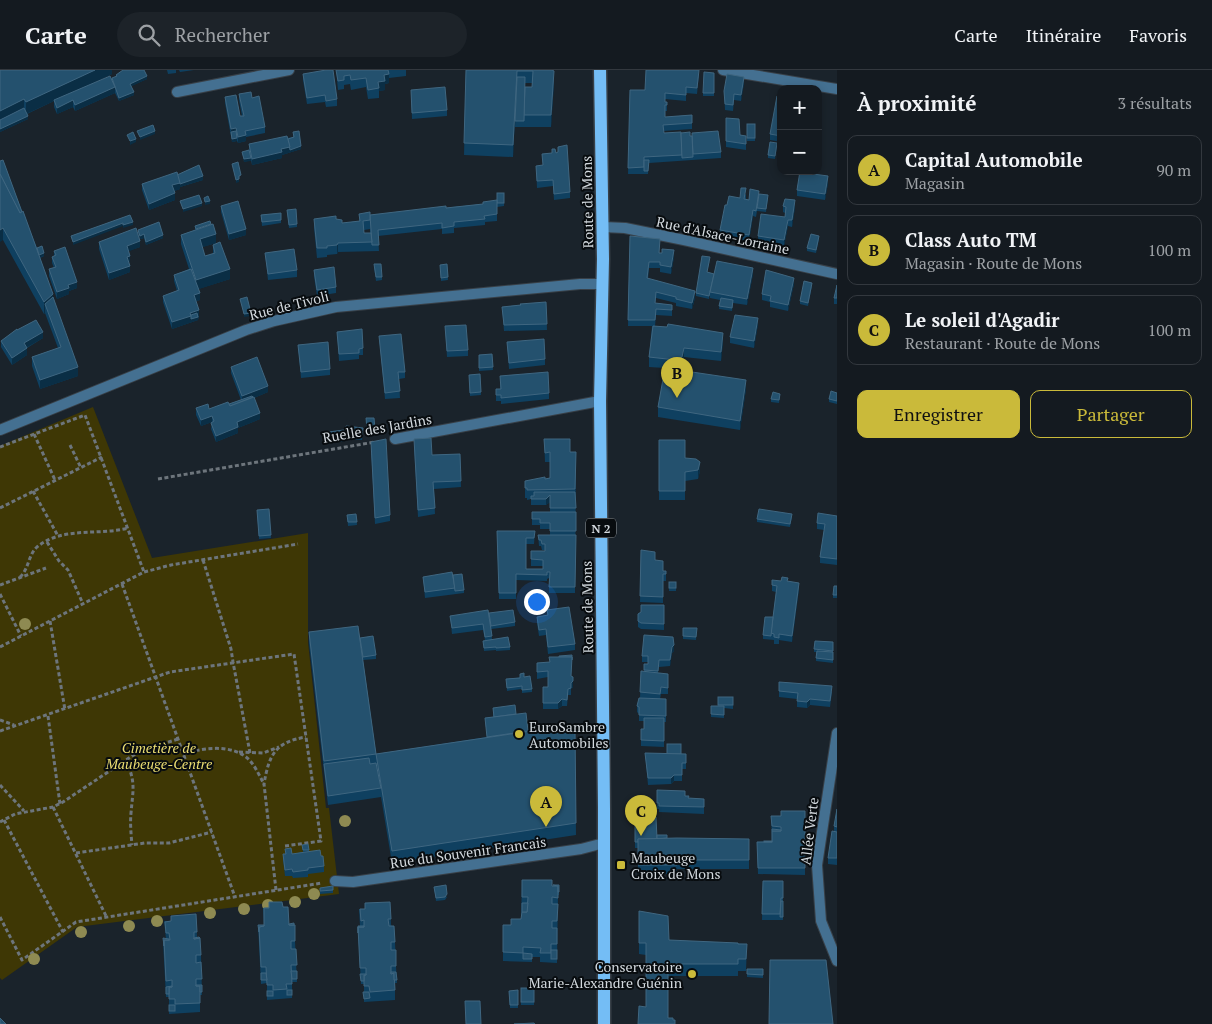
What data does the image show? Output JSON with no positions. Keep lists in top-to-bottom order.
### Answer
{
  "streets": {
    "main road": ["Route de Mons", "N 2"],
    "street": [
      "Rue d'Alsace-Lorraine",
      "Rue de Tivoli",
      "Ruelle des Jardins",
      "Allée Verte",
      "Rue du Souvenir Francais"
    ]
  },
  "crossings": [
    ["Route de Mons", "Rue d'Alsace-Lorraine"],
    ["Route de Mons", "Rue de Tivoli"],
    ["Route de Mons", "Ruelle des Jardins"],
    ["Route de Mons", "Rue du Souvenir Francais"]
  ],
  "parks": ["Cimetière de Maubeuge-Centre"],
  "places": {
    "other": ["EuroSambre Automobiles", "Conservatoire Marie-Alexandre Guénin"],
    "transit": ["Maubeuge Croix de Mons"]
  },
  "page": {
    "header": "Carte",
    "search": "Rechercher",
    "nav": ["Carte", "Itinéraire", "Favoris"],
    "heading": ["À proximité", "3 résultats"],
    "map_buttons": ["+", "−"],
    "list": [
      {
        "mark": "A",
        "name": "Capital Automobile",
        "note": "Magasin",
        "value": "90 m"
      },
      {
        "mark": "B",
        "name": "Class Auto TM",
        "note": "Magasin · Route de Mons",
        "value": "100 m"
      },
      {
        "mark": "C",
        "name": "Le soleil d'Agadir",
        "note": "Restaurant · Route de Mons",
        "value": "100 m"
      }
    ],
    "pins": ["B", "A", "C"],
    "buttons": ["Enregistrer", "Partager"]
  }
}
